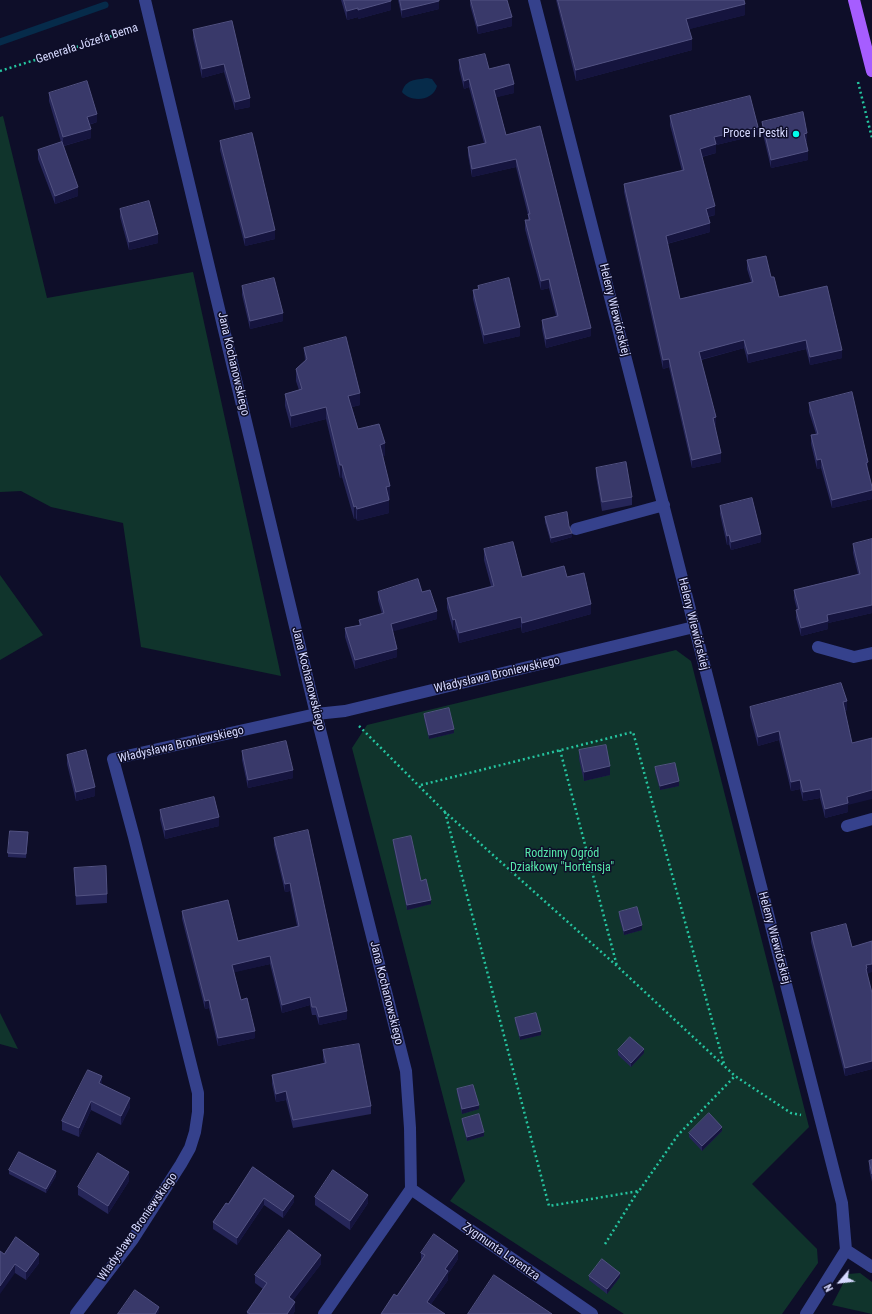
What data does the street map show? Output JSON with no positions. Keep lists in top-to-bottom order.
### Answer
{
  "streets": {
    "street": [
      "Generała Józefa Bema",
      "Heleny Wiewiórskiej",
      "Jana Kochanowskiego",
      "Władysława Broniewskiego",
      "Zygmunta Lorentza"
    ]
  },
  "crossings": [
    ["Generała Józefa Bema", "Jana Kochanowskiego"],
    ["Heleny Wiewiórskiej", "Władysława Broniewskiego"],
    ["Jana Kochanowskiego", "Władysława Broniewskiego"],
    ["Jana Kochanowskiego", "Zygmunta Lorentza"]
  ],
  "parks": ["Rodzinny Ogród Działkowy \"Hortensja\""],
  "places": ["Proce i Pestki"],
  "north": "bottom left"
}
